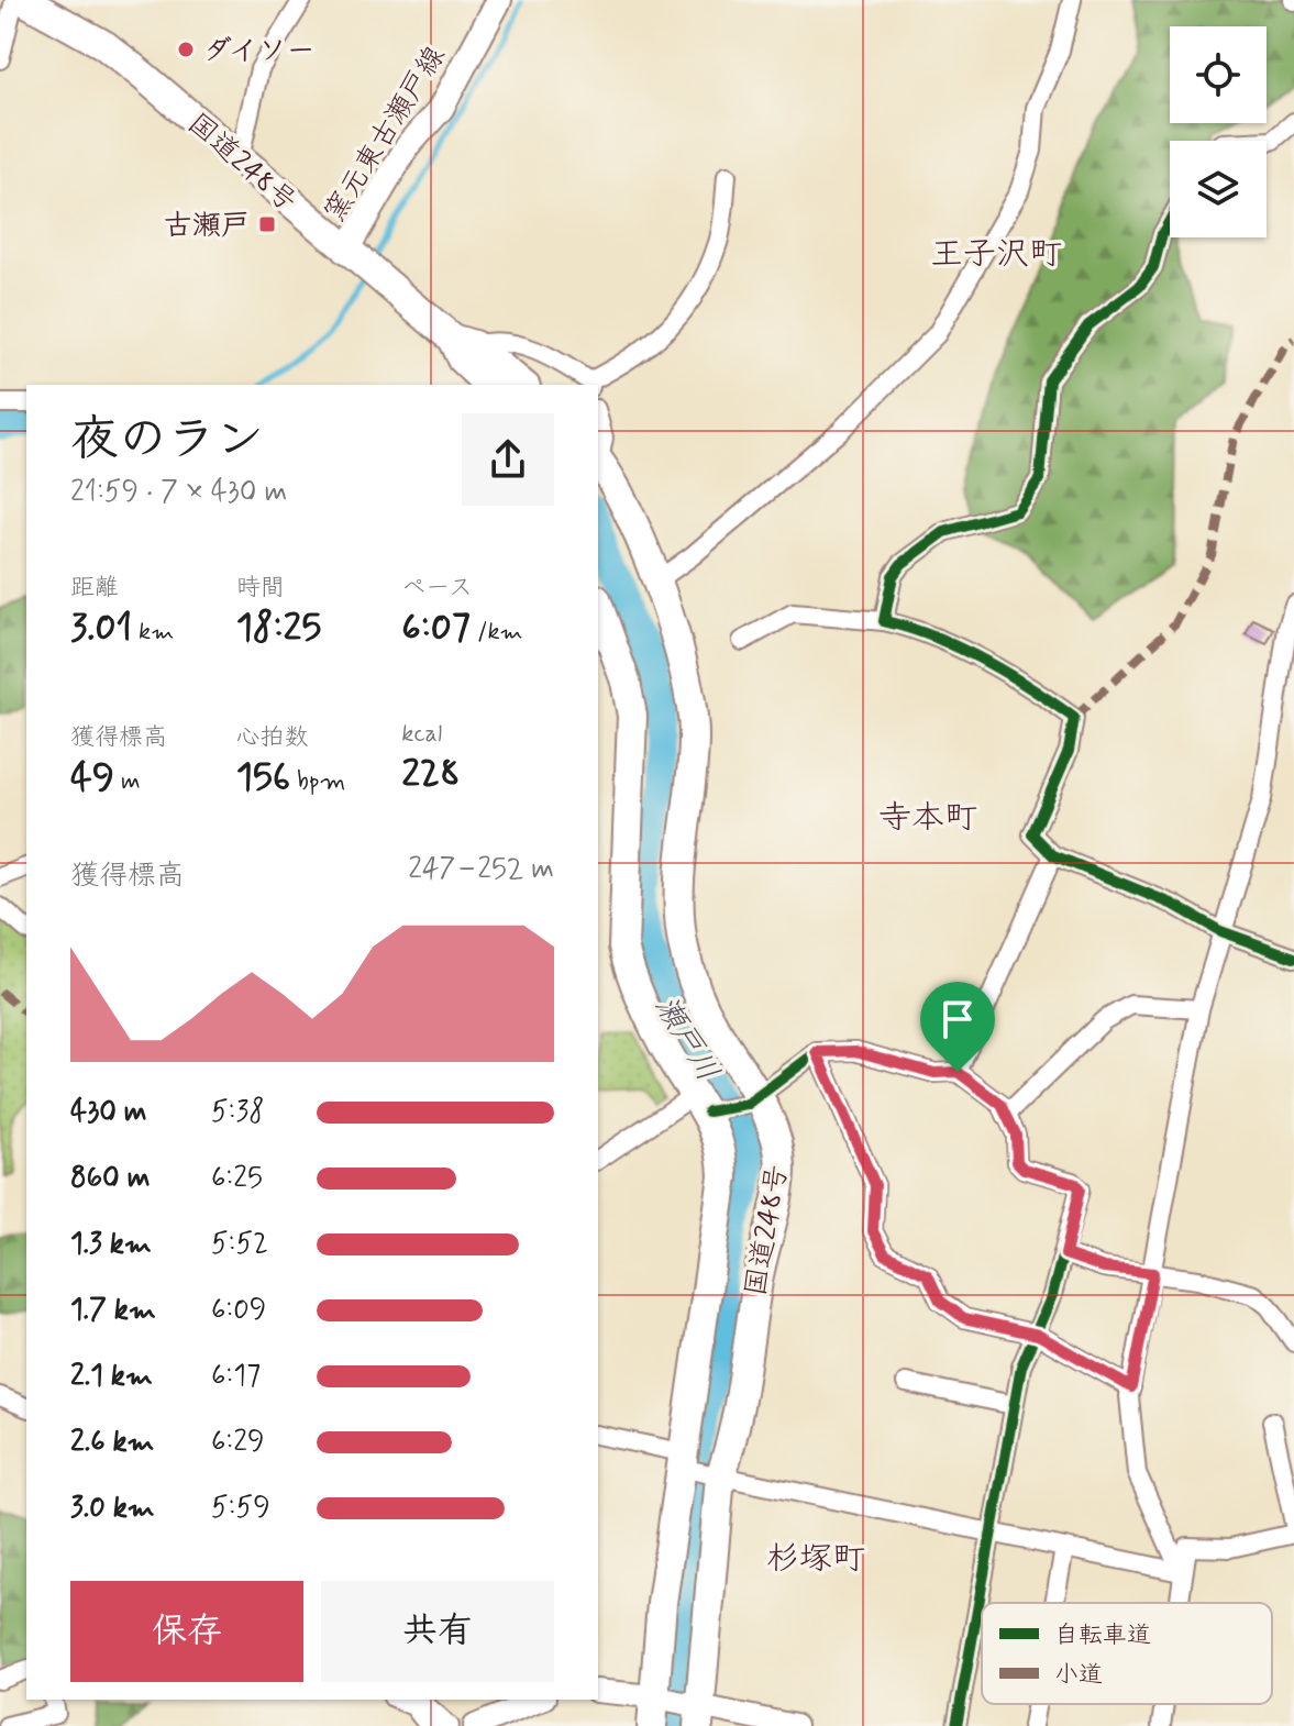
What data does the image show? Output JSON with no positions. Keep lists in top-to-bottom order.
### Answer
{
  "streets": {
    "highway": ["国道248号"],
    "main road": ["窯元東古瀬戸線"]
  },
  "crossings": [
    ["窯元東古瀬戸線", "国道248号"]
  ],
  "districts": ["王子沢町", "寺本町", "杉塚町"],
  "water": ["瀬戸川"],
  "places": {
    "other": ["ダイソー"],
    "transit": ["古瀬戸"]
  },
  "legend": ["自転車道", "小道"],
  "page": {
    "heading": ["夜のラン", "21:59 · 7 × 430 m"],
    "stats": [
      ["距離", "3.01 km"],
      ["時間", "18:25"],
      ["ペース", "6:07 /km"],
      ["獲得標高", "49 m"],
      ["心拍数", "156 bpm"],
      ["kcal", "228"]
    ],
    "chart": ["獲得標高", "247–252 m"],
    "list": [
      {
        "name": "430 m",
        "note": "5:38"
      },
      {
        "name": "860 m",
        "note": "6:25"
      },
      {
        "name": "1.3 km",
        "note": "5:52"
      },
      {
        "name": "1.7 km",
        "note": "6:09"
      },
      {
        "name": "2.1 km",
        "note": "6:17"
      },
      {
        "name": "2.6 km",
        "note": "6:29"
      },
      {
        "name": "3.0 km",
        "note": "5:59"
      }
    ],
    "buttons": ["保存", "共有"]
  }
}
